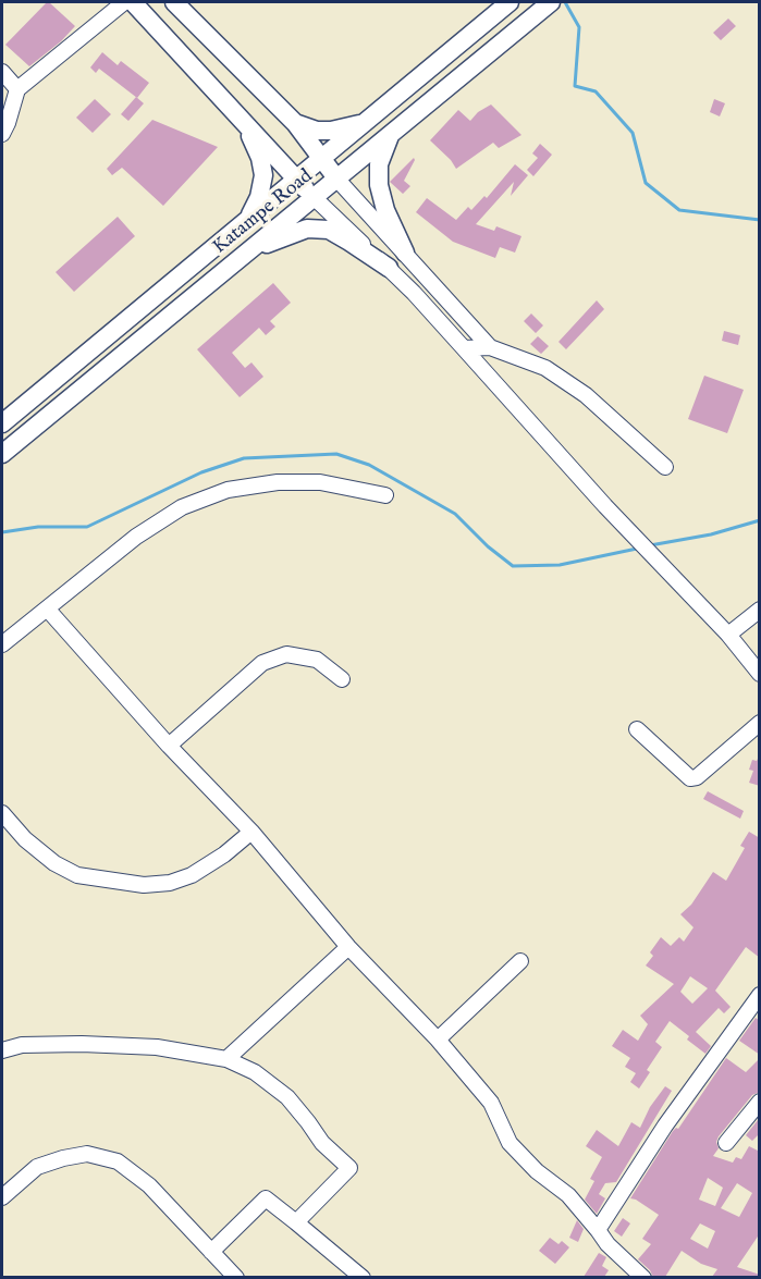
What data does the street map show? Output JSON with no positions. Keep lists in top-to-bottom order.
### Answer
{
  "streets": {
    "main road": ["Katampe Road"]
  }
}
